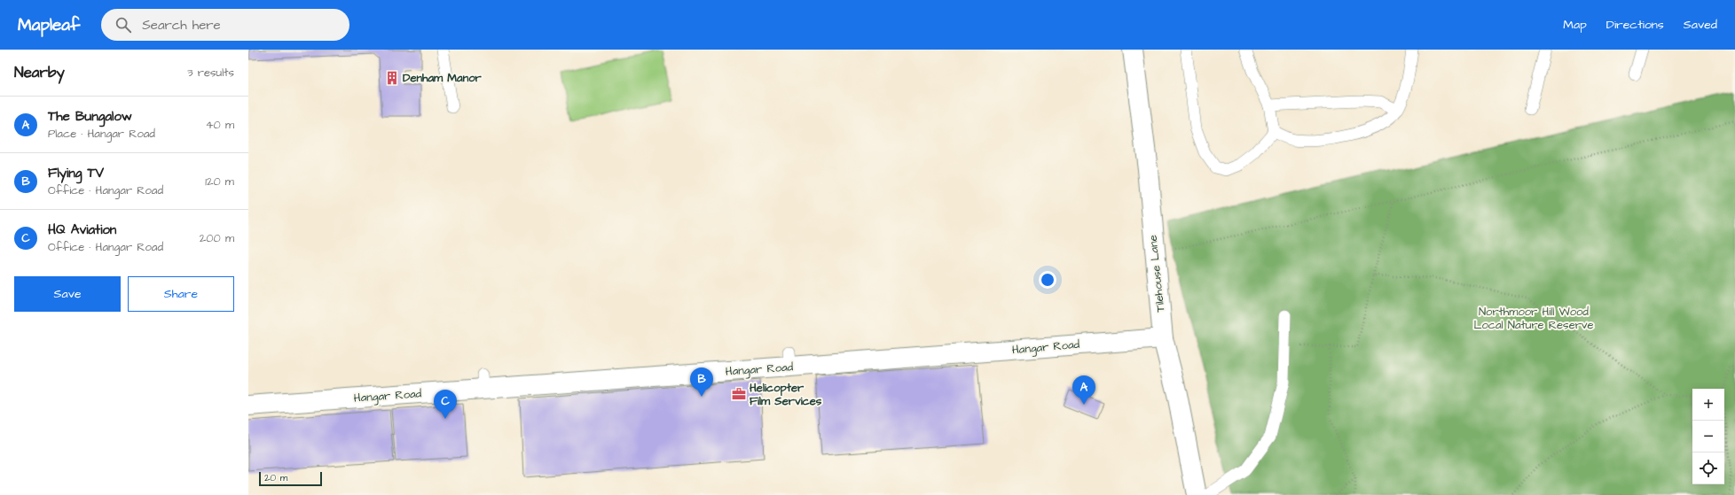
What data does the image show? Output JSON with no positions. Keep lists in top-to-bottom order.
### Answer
{
  "streets": {
    "street": ["Tilehouse Lane", "Hangar Road"]
  },
  "crossings": [
    ["Tilehouse Lane", "Hangar Road"]
  ],
  "parks": ["Northmoor Hill Wood Local Nature Reserve"],
  "places": {
    "building": ["Denham Manor"],
    "office": ["Helicopter Film Services"]
  },
  "scale_bar": "20 m",
  "page": {
    "header": "Mapleaf",
    "search": "Search here",
    "nav": ["Map", "Directions", "Saved"],
    "heading": ["Nearby", "3 results"],
    "list": [
      {
        "mark": "A",
        "name": "The Bungalow",
        "note": "Place · Hangar Road",
        "value": "40 m"
      },
      {
        "mark": "B",
        "name": "Flying TV",
        "note": "Office · Hangar Road",
        "value": "120 m"
      },
      {
        "mark": "C",
        "name": "HQ Aviation",
        "note": "Office · Hangar Road",
        "value": "200 m"
      }
    ],
    "buttons": ["Save", "Share"],
    "pins": ["B", "A", "C"],
    "map_buttons": ["+", "−"],
    "scale": "20 m"
  }
}
